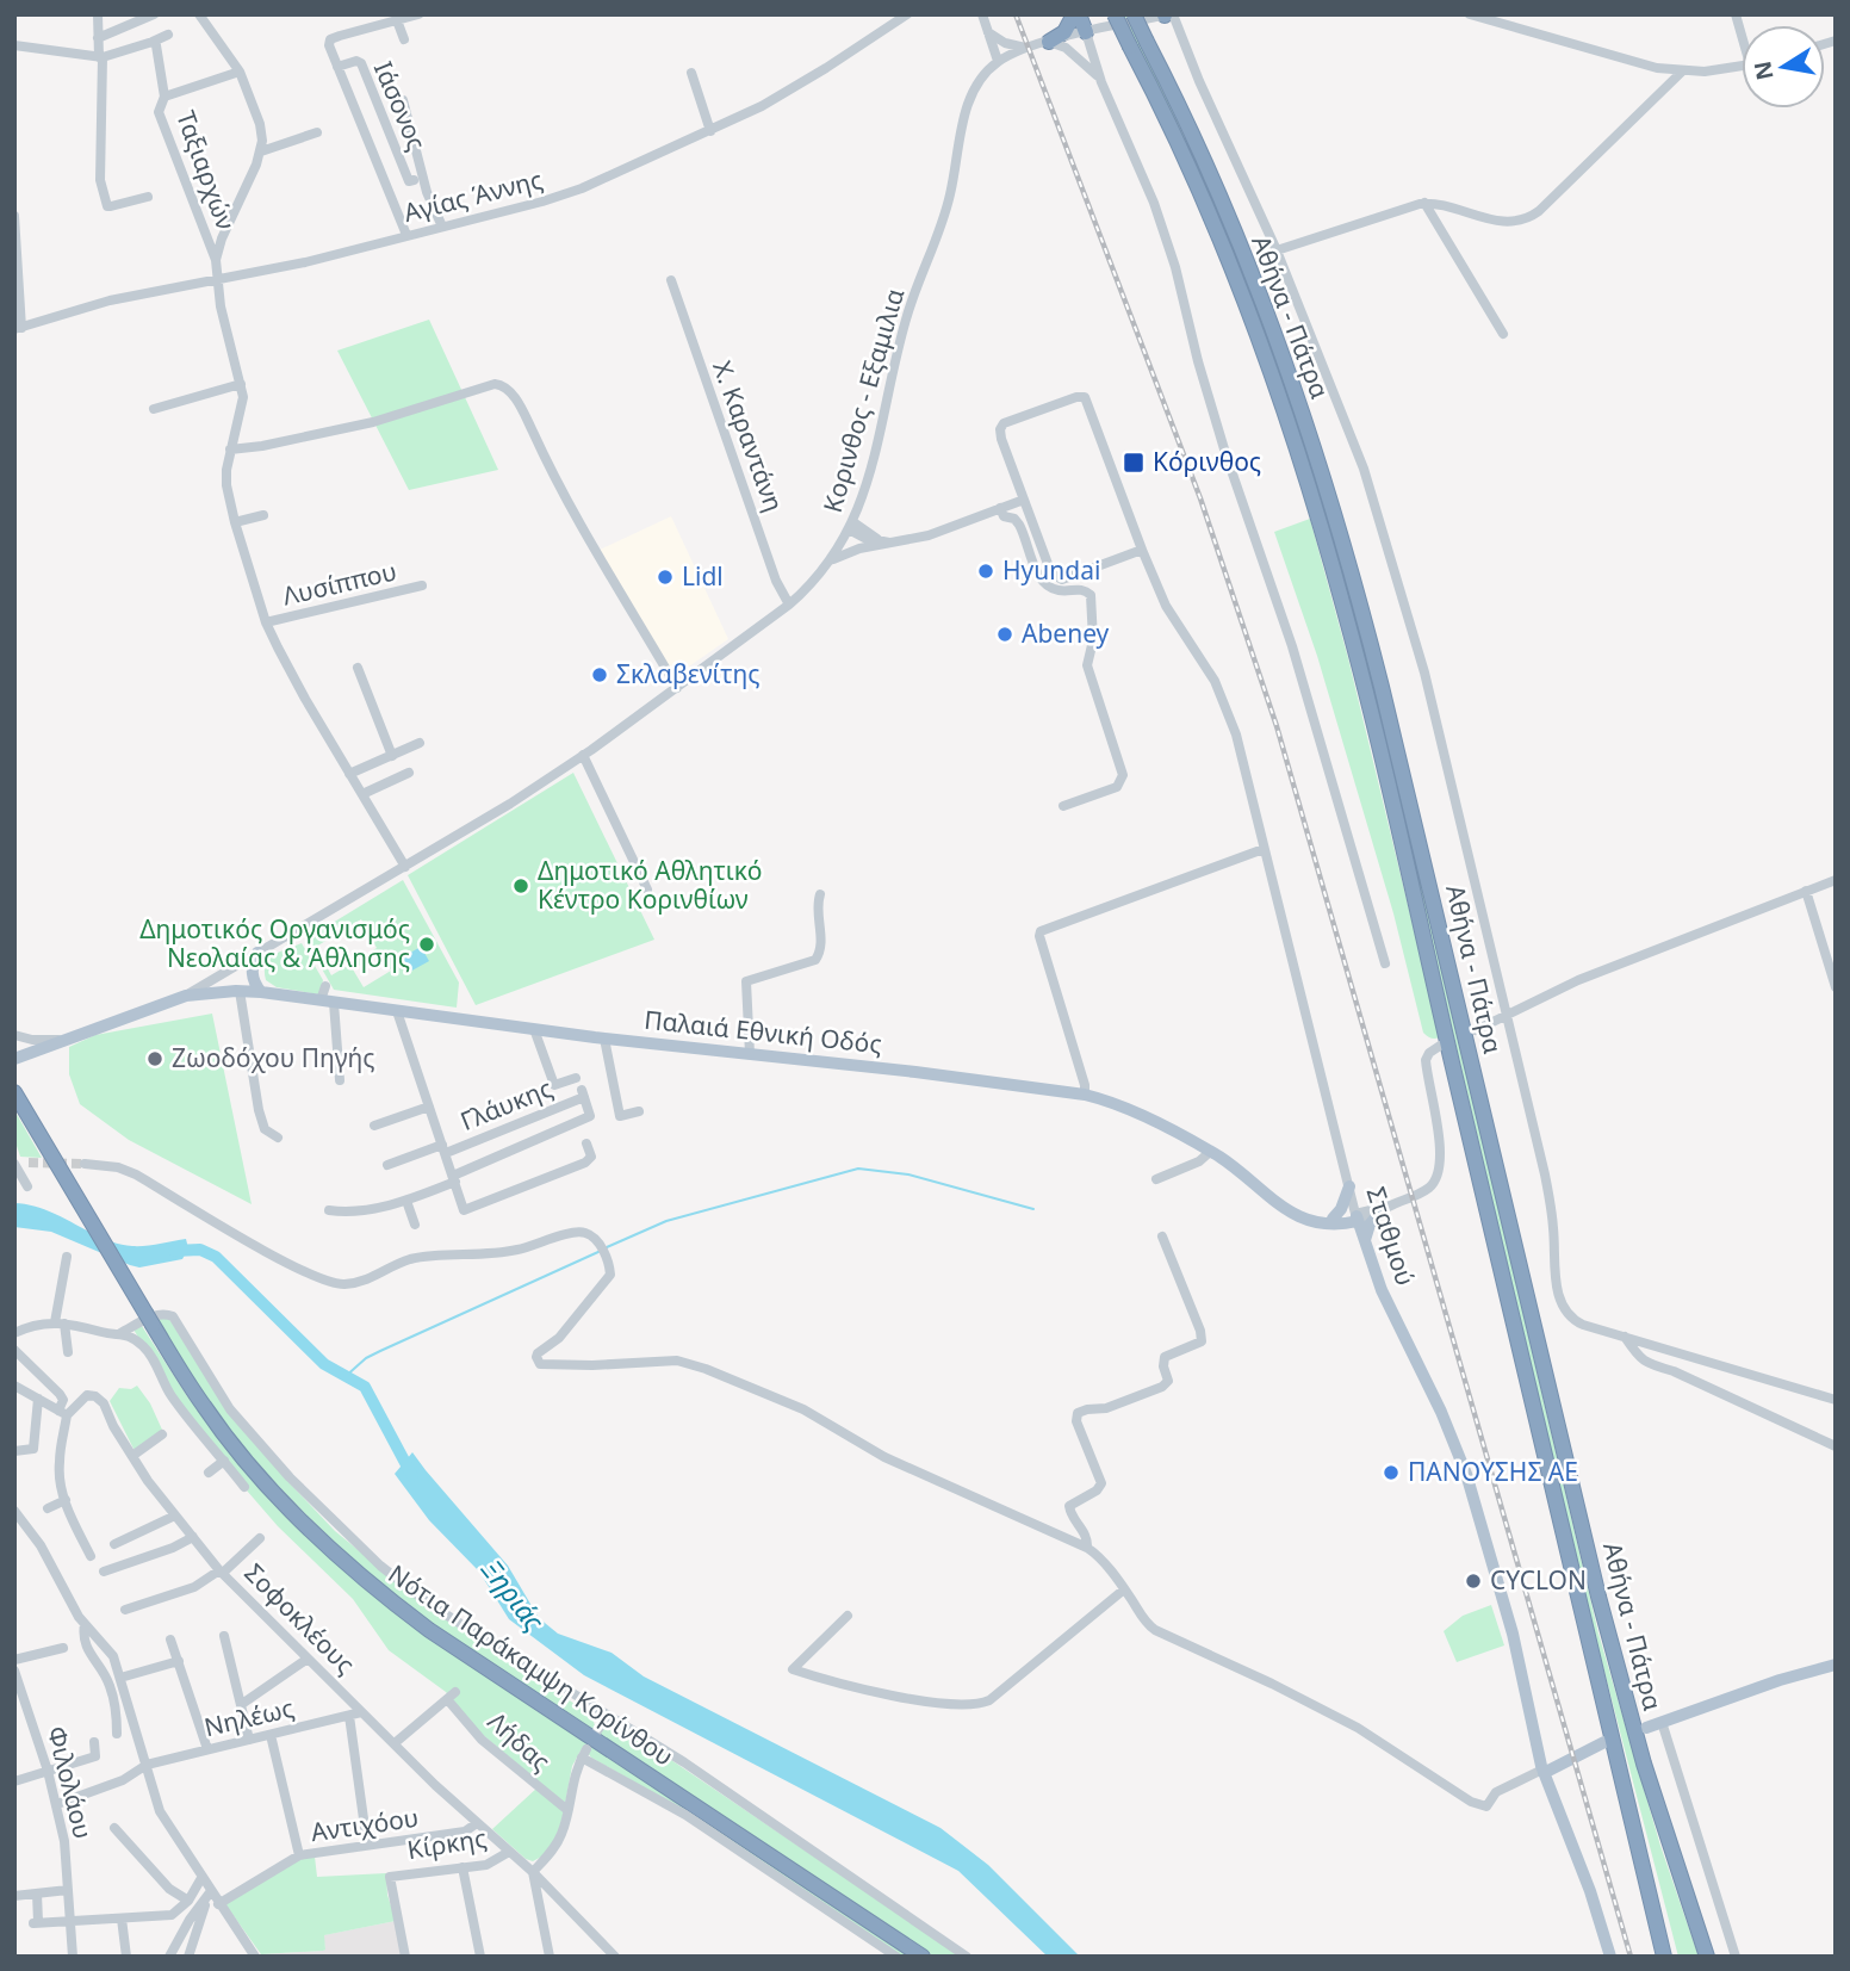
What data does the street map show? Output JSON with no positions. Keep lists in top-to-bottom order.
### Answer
{
  "streets": {
    "highway": ["Αθήνα - Πάτρα", "Νότια Παράκαμψη Κορίνθου"],
    "main road": ["Παλαιά Εθνική Οδός", "Σταθμού"],
    "street": [
      "Ιάσονος",
      "Ταξιαρχών",
      "Αγίας Άννης",
      "Κορινθος - Εξαμιλια",
      "Χ. Καραντάνη",
      "Λυσίππου",
      "Γλάυκης",
      "Σοφοκλέους",
      "Νηλέως",
      "Λήδας",
      "Φιλολάου",
      "Αντιχόου",
      "Κίρκης"
    ]
  },
  "crossings": [
    ["Κορινθος - Εξαμιλια", "Χ. Καραντάνη"],
    ["Κορινθος - Εξαμιλια", "Παλαιά Εθνική Οδός"],
    ["Παλαιά Εθνική Οδός", "Σταθμού"],
    ["Σοφοκλέους", "Νηλέως"],
    ["Σοφοκλέους", "Λήδας"],
    ["Σοφοκλέους", "Αντιχόου"],
    ["Σοφοκλέους", "Κίρκης"],
    ["Νηλέως", "Φιλολάου"]
  ],
  "water": ["Ξηριάς"],
  "places": {
    "transit": ["Κόρινθος"],
    "other": [
      "Hyundai",
      "Lidl",
      "Abeney",
      "Σκλαβενίτης",
      "Δημοτικό Αθλητικό Κέντρο Κορινθίων",
      "Δημοτικός Οργανισμός Νεολαίας & Άθλησης",
      "Ζωοδόχου Πηγής",
      "ΠΑΝΟΥΣΗΣ ΑΕ",
      "CYCLON"
    ]
  },
  "north": "left"
}
